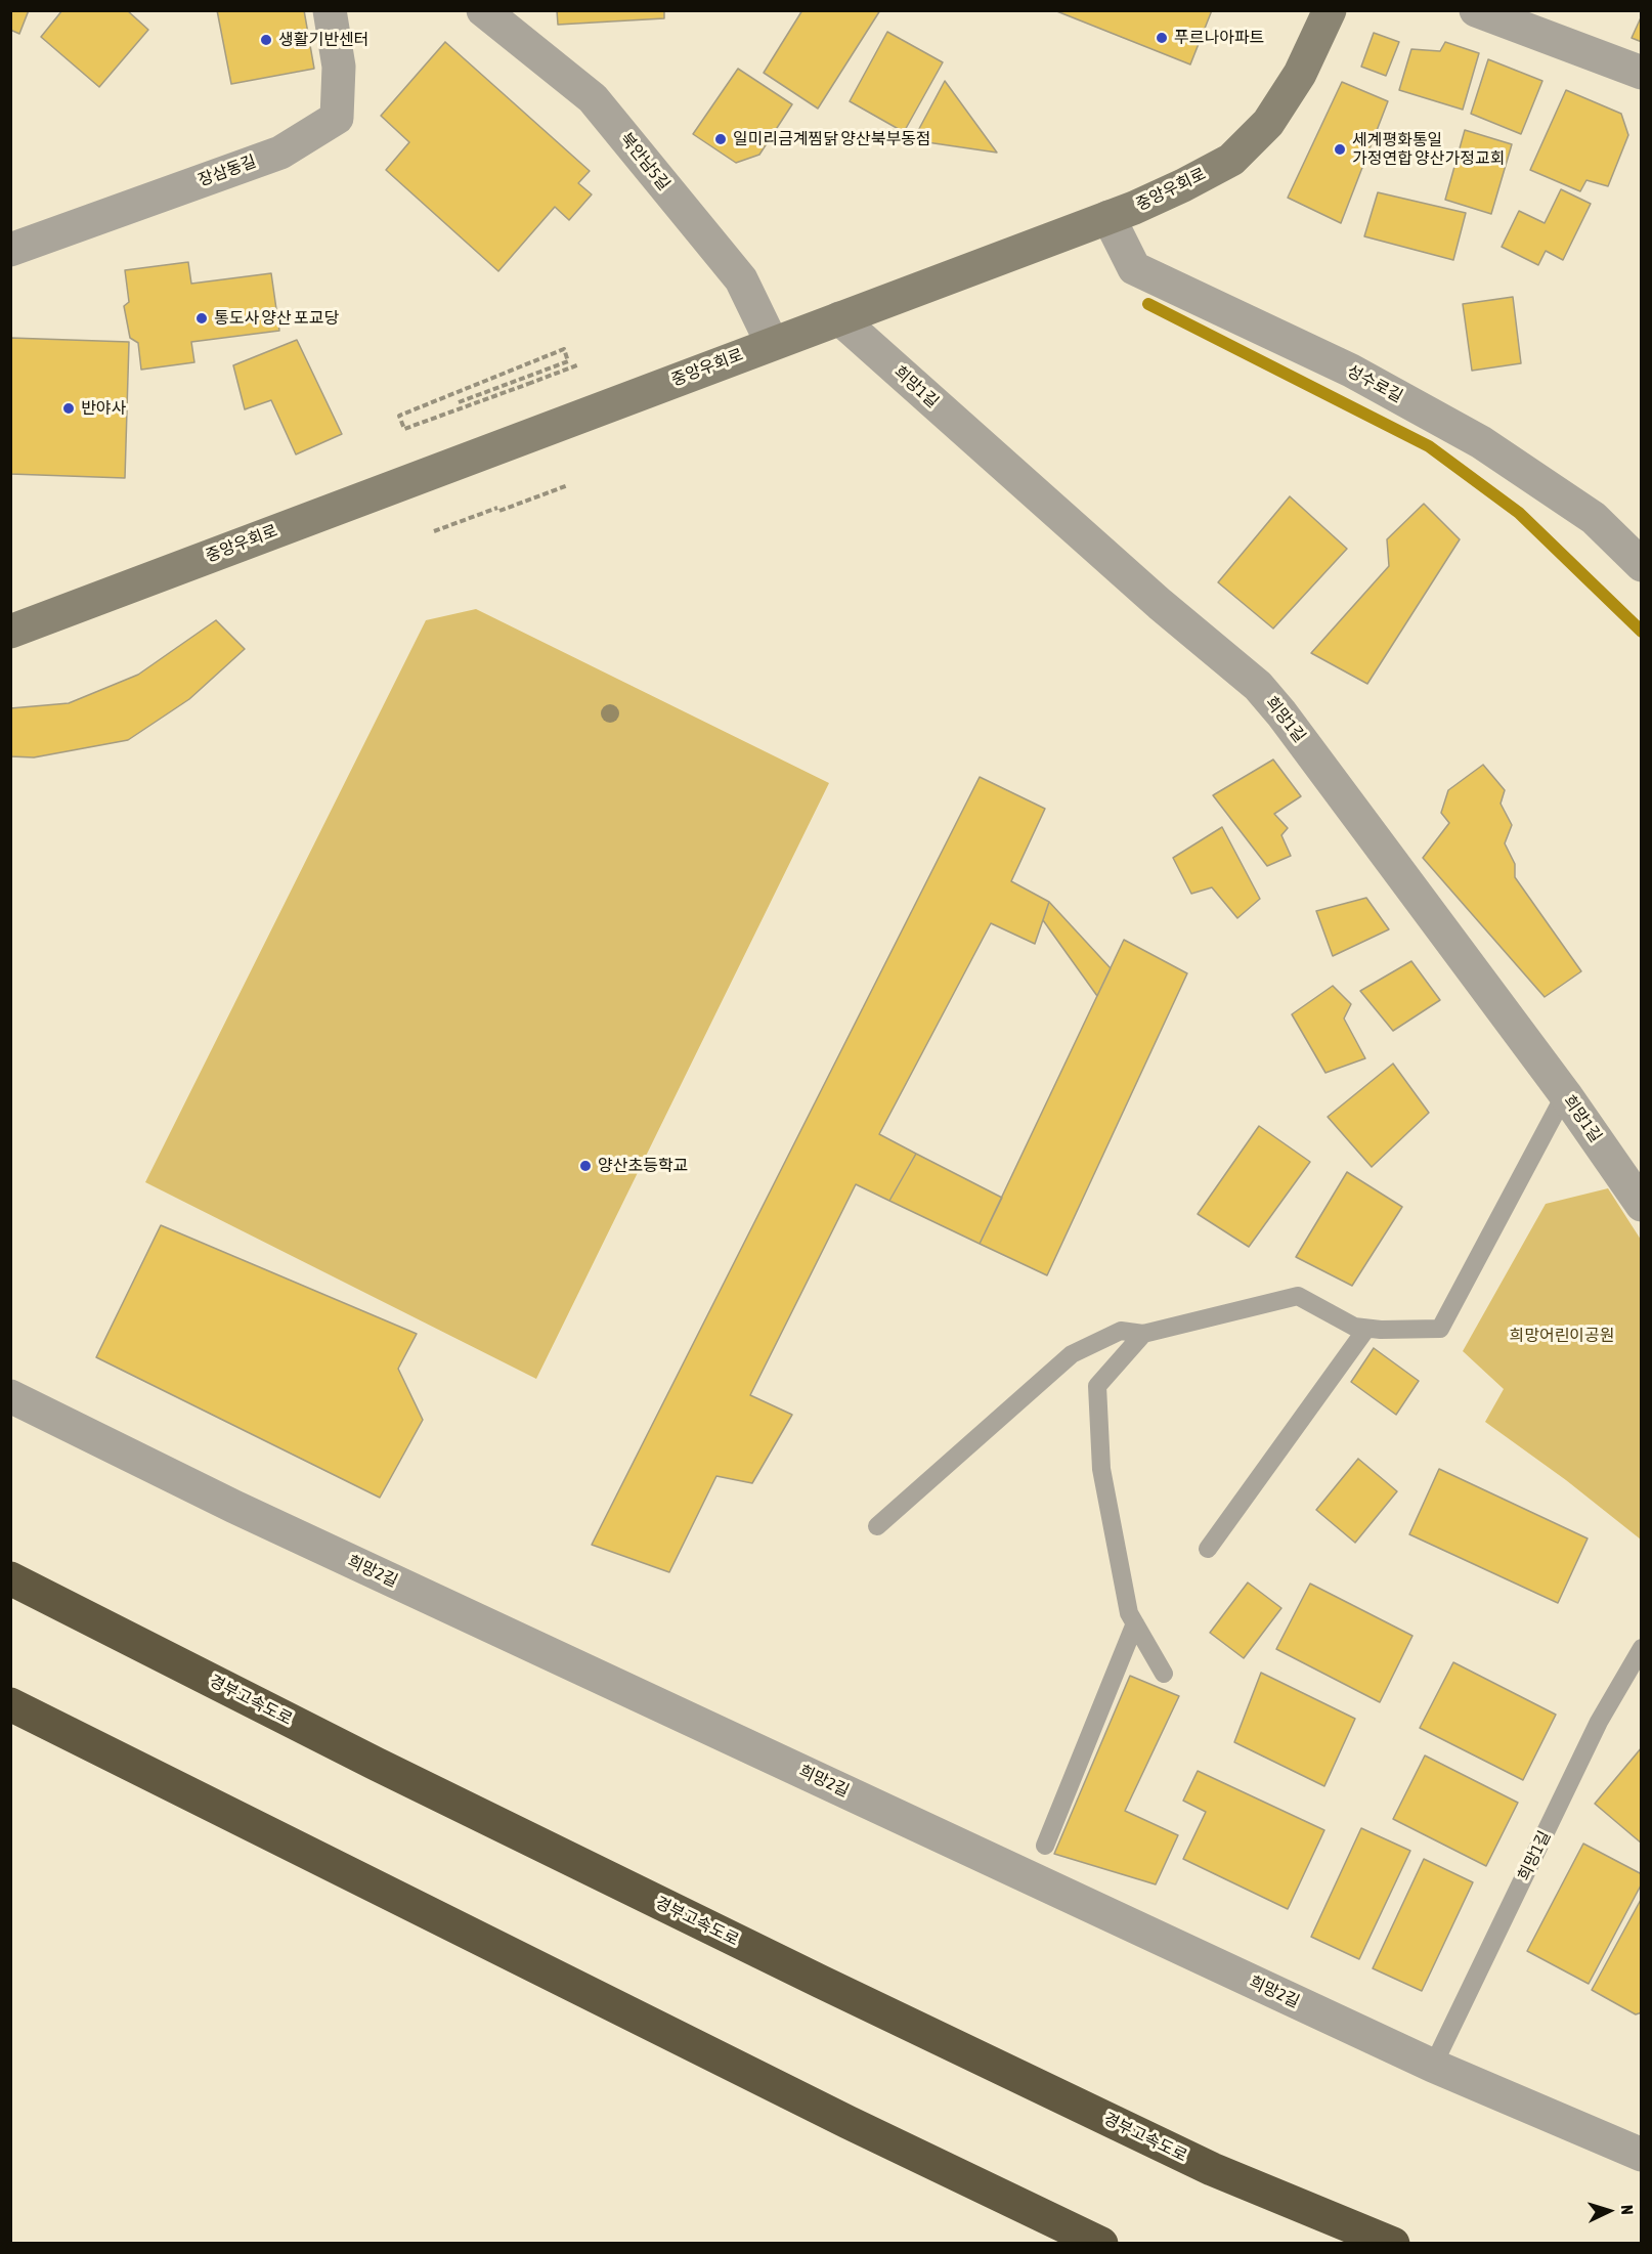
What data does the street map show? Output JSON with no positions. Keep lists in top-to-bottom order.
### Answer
{
  "streets": {
    "highway": ["경부고속도로"],
    "main road": ["중앙우회로"],
    "street": [
      "북안남5길",
      "장삼동길",
      "성수로길",
      "희망1길",
      "희망2길"
    ]
  },
  "crossings": [
    ["북안남5길", "중앙우회로"],
    ["중앙우회로", "성수로길"],
    ["중앙우회로", "희망1길"],
    ["희망1길", "희망2길"]
  ],
  "parks": ["희망어린이공원"],
  "places": [
    "푸르나아파트",
    "생활기반센터",
    "일미리금계찜닭 양산북부동점",
    "세계평화통일 가정연합 양산가정교회",
    "통도사 양산 포교당",
    "반야사",
    "양산초등학교"
  ],
  "north": "right"
}
